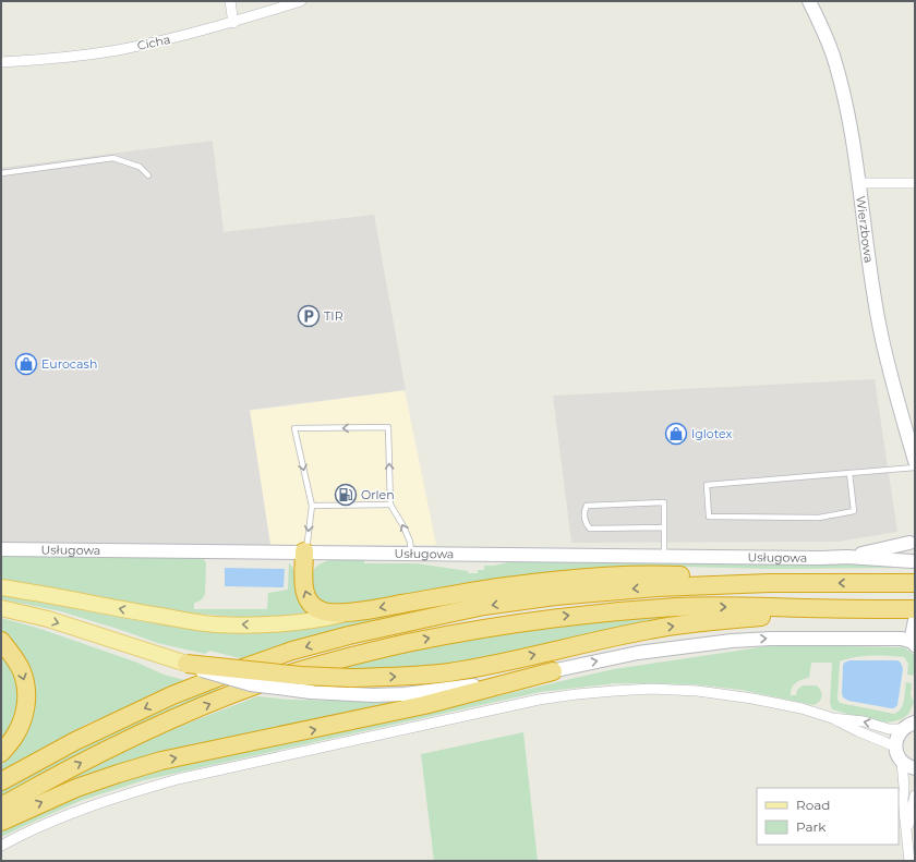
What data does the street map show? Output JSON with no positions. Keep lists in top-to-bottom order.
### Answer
{
  "streets": {
    "street": ["Cicha", "Wierzbowa", "Usługowa"]
  },
  "places": {
    "parking": ["TIR"],
    "shop": ["Eurocash", "Iglotex"],
    "fuel station": ["Orlen"]
  },
  "legend": ["Road", "Park"]
}
